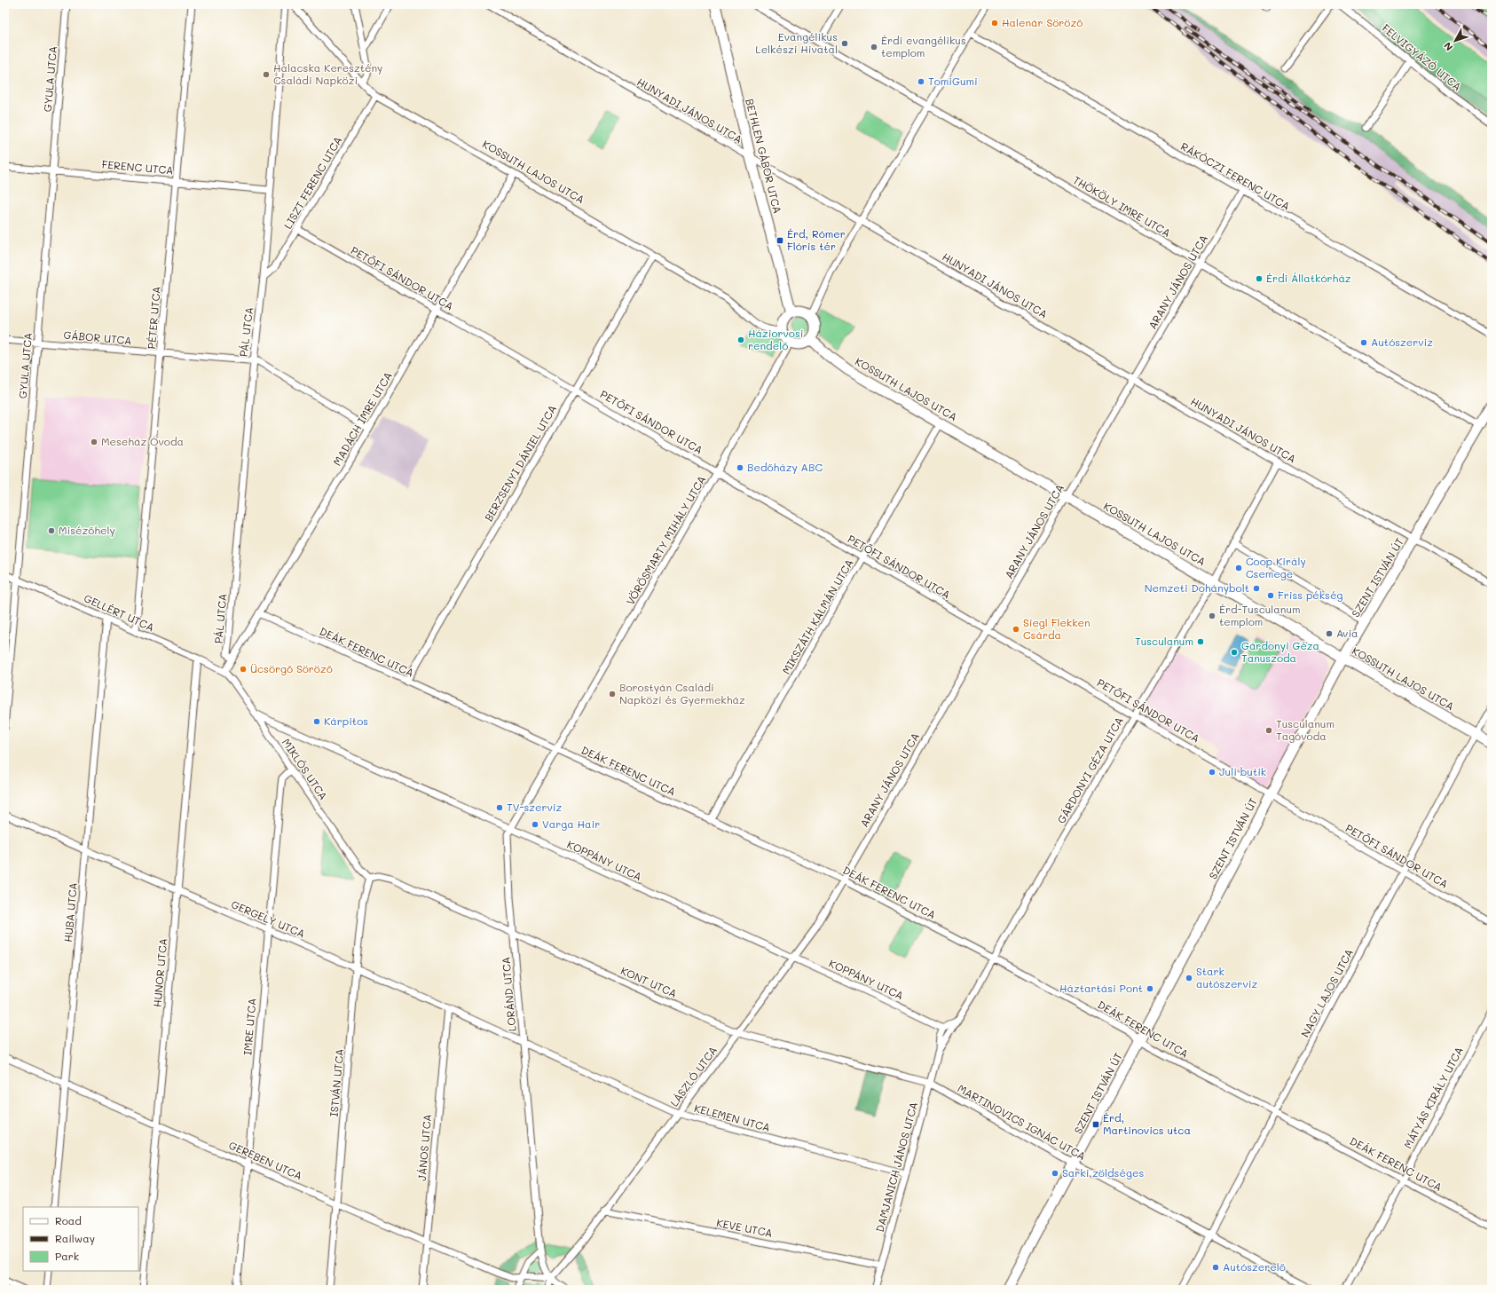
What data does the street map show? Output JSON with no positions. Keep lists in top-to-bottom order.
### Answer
{
  "streets": {
    "street": [
      "FELVIGYÁZÓ UTCA",
      "GYULA UTCA",
      "HUNYADI JÁNOS UTCA",
      "BETHLEN GÁBOR UTCA",
      "FERENC UTCA",
      "KOSSUTH LAJOS UTCA",
      "RÁKÓCZI FERENC UTCA",
      "LISZT FERENC UTCA",
      "THÖKÖLY IMRE UTCA",
      "PETŐFI SÁNDOR UTCA",
      "ARANY JÁNOS UTCA",
      "PÉTER UTCA",
      "PÁL UTCA",
      "GÁBOR UTCA",
      "MADÁCH IMRE UTCA",
      "BERZSENYI DÁNIEL UTCA",
      "VÖRÖSMARTY MIHÁLY UTCA",
      "SZENT ISTVÁN ÚT",
      "GELLÉRT UTCA",
      "MIKSZÁTH KÁLMÁN UTCA",
      "DEÁK FERENC UTCA",
      "MIKLÓS UTCA",
      "GÁRDONYI GÉZA UTCA",
      "KOPPÁNY UTCA",
      "HUBA UTCA",
      "GERGELY UTCA",
      "HUNOR UTCA",
      "KONT UTCA",
      "NAGY LAJOS UTCA",
      "LORÁND UTCA",
      "IMRE UTCA",
      "LÁSZLÓ UTCA",
      "ISTVÁN UTCA",
      "MÁTYÁS KIRÁLY UTCA",
      "KELEMEN UTCA",
      "MARTINOVICS IGNÁC UTCA",
      "JÁNOS UTCA",
      "GEREBEN UTCA",
      "DAMJANICH JÁNOS UTCA",
      "KEVE UTCA"
    ]
  },
  "crossings": [
    ["GYULA UTCA", "FERENC UTCA"],
    ["GYULA UTCA", "GÁBOR UTCA"],
    ["GYULA UTCA", "GELLÉRT UTCA"],
    ["HUNYADI JÁNOS UTCA", "BETHLEN GÁBOR UTCA"],
    ["HUNYADI JÁNOS UTCA", "ARANY JÁNOS UTCA"],
    ["HUNYADI JÁNOS UTCA", "SZENT ISTVÁN ÚT"],
    ["HUNYADI JÁNOS UTCA", "GÁRDONYI GÉZA UTCA"],
    ["BETHLEN GÁBOR UTCA", "KOSSUTH LAJOS UTCA"],
    ["BETHLEN GÁBOR UTCA", "VÖRÖSMARTY MIHÁLY UTCA"],
    ["FERENC UTCA", "PÉTER UTCA"],
    ["FERENC UTCA", "PÁL UTCA"],
    ["KOSSUTH LAJOS UTCA", "LISZT FERENC UTCA"],
    ["KOSSUTH LAJOS UTCA", "ARANY JÁNOS UTCA"],
    ["KOSSUTH LAJOS UTCA", "MADÁCH IMRE UTCA"],
    ["KOSSUTH LAJOS UTCA", "BERZSENYI DÁNIEL UTCA"],
    ["KOSSUTH LAJOS UTCA", "VÖRÖSMARTY MIHÁLY UTCA"],
    ["KOSSUTH LAJOS UTCA", "SZENT ISTVÁN ÚT"],
    ["KOSSUTH LAJOS UTCA", "MIKSZÁTH KÁLMÁN UTCA"],
    ["KOSSUTH LAJOS UTCA", "GÁRDONYI GÉZA UTCA"],
    ["KOSSUTH LAJOS UTCA", "NAGY LAJOS UTCA"],
    ["RÁKÓCZI FERENC UTCA", "ARANY JÁNOS UTCA"],
    ["LISZT FERENC UTCA", "PETŐFI SÁNDOR UTCA"],
    ["LISZT FERENC UTCA", "PÁL UTCA"],
    ["THÖKÖLY IMRE UTCA", "ARANY JÁNOS UTCA"],
    ["THÖKÖLY IMRE UTCA", "SZENT ISTVÁN ÚT"],
    ["PETŐFI SÁNDOR UTCA", "ARANY JÁNOS UTCA"],
    ["PETŐFI SÁNDOR UTCA", "MADÁCH IMRE UTCA"],
    ["PETŐFI SÁNDOR UTCA", "BERZSENYI DÁNIEL UTCA"],
    ["PETŐFI SÁNDOR UTCA", "VÖRÖSMARTY MIHÁLY UTCA"],
    ["PETŐFI SÁNDOR UTCA", "SZENT ISTVÁN ÚT"],
    ["PETŐFI SÁNDOR UTCA", "MIKSZÁTH KÁLMÁN UTCA"],
    ["PETŐFI SÁNDOR UTCA", "GÁRDONYI GÉZA UTCA"],
    ["PETŐFI SÁNDOR UTCA", "NAGY LAJOS UTCA"],
    ["ARANY JÁNOS UTCA", "DEÁK FERENC UTCA"],
    ["ARANY JÁNOS UTCA", "LÁSZLÓ UTCA"],
    ["PÉTER UTCA", "GÁBOR UTCA"],
    ["PÉTER UTCA", "GELLÉRT UTCA"],
    ["PÁL UTCA", "GÁBOR UTCA"],
    ["PÁL UTCA", "MADÁCH IMRE UTCA"],
    ["GÁBOR UTCA", "MADÁCH IMRE UTCA"],
    ["MADÁCH IMRE UTCA", "GELLÉRT UTCA"],
    ["MADÁCH IMRE UTCA", "DEÁK FERENC UTCA"],
    ["MADÁCH IMRE UTCA", "MIKLÓS UTCA"],
    ["BERZSENYI DÁNIEL UTCA", "DEÁK FERENC UTCA"],
    ["VÖRÖSMARTY MIHÁLY UTCA", "DEÁK FERENC UTCA"],
    ["VÖRÖSMARTY MIHÁLY UTCA", "LORÁND UTCA"],
    ["SZENT ISTVÁN ÚT", "DEÁK FERENC UTCA"],
    ["SZENT ISTVÁN ÚT", "MARTINOVICS IGNÁC UTCA"],
    ["GELLÉRT UTCA", "MIKLÓS UTCA"],
    ["GELLÉRT UTCA", "HUBA UTCA"],
    ["GELLÉRT UTCA", "HUNOR UTCA"],
    ["MIKSZÁTH KÁLMÁN UTCA", "DEÁK FERENC UTCA"],
    ["DEÁK FERENC UTCA", "GÁRDONYI GÉZA UTCA"],
    ["DEÁK FERENC UTCA", "NAGY LAJOS UTCA"],
    ["DEÁK FERENC UTCA", "LORÁND UTCA"],
    ["DEÁK FERENC UTCA", "LÁSZLÓ UTCA"],
    ["DEÁK FERENC UTCA", "MÁTYÁS KIRÁLY UTCA"],
    ["DEÁK FERENC UTCA", "DAMJANICH JÁNOS UTCA"],
    ["MIKLÓS UTCA", "KOPPÁNY UTCA"],
    ["MIKLÓS UTCA", "KONT UTCA"],
    ["MIKLÓS UTCA", "IMRE UTCA"],
    ["MIKLÓS UTCA", "ISTVÁN UTCA"],
    ["GÁRDONYI GÉZA UTCA", "DAMJANICH JÁNOS UTCA"],
    ["KOPPÁNY UTCA", "LORÁND UTCA"],
    ["KOPPÁNY UTCA", "LÁSZLÓ UTCA"],
    ["KOPPÁNY UTCA", "DAMJANICH JÁNOS UTCA"],
    ["HUBA UTCA", "GERGELY UTCA"],
    ["HUBA UTCA", "GEREBEN UTCA"],
    ["GERGELY UTCA", "HUNOR UTCA"],
    ["GERGELY UTCA", "LORÁND UTCA"],
    ["GERGELY UTCA", "IMRE UTCA"],
    ["GERGELY UTCA", "ISTVÁN UTCA"],
    ["GERGELY UTCA", "KELEMEN UTCA"],
    ["GERGELY UTCA", "JÁNOS UTCA"],
    ["HUNOR UTCA", "GEREBEN UTCA"],
    ["KONT UTCA", "LORÁND UTCA"],
    ["KONT UTCA", "LÁSZLÓ UTCA"],
    ["KONT UTCA", "ISTVÁN UTCA"],
    ["KONT UTCA", "MARTINOVICS IGNÁC UTCA"],
    ["KONT UTCA", "DAMJANICH JÁNOS UTCA"],
    ["NAGY LAJOS UTCA", "MARTINOVICS IGNÁC UTCA"],
    ["LORÁND UTCA", "LÁSZLÓ UTCA"],
    ["LORÁND UTCA", "KELEMEN UTCA"],
    ["LORÁND UTCA", "GEREBEN UTCA"],
    ["IMRE UTCA", "GEREBEN UTCA"],
    ["LÁSZLÓ UTCA", "KELEMEN UTCA"],
    ["LÁSZLÓ UTCA", "GEREBEN UTCA"],
    ["LÁSZLÓ UTCA", "KEVE UTCA"],
    ["ISTVÁN UTCA", "GEREBEN UTCA"],
    ["KELEMEN UTCA", "DAMJANICH JÁNOS UTCA"],
    ["MARTINOVICS IGNÁC UTCA", "DAMJANICH JÁNOS UTCA"],
    ["JÁNOS UTCA", "GEREBEN UTCA"],
    ["DAMJANICH JÁNOS UTCA", "KEVE UTCA"]
  ],
  "places": {
    "other": [
      "Halenár Söröző",
      "Evangélikus Lelkészi Hivatal",
      "Érdi evangélikus templom",
      "Halacska Keresztény Családi Napközi",
      "TomiGumi",
      "Érdi Állatkórház",
      "Háziorvosi rendelő",
      "Autószerviz",
      "Meseház Óvoda",
      "Bedőházy ABC",
      "Misézőhely",
      "Coop Király Csemege",
      "Nemzeti Dohánybolt",
      "Friss pékség",
      "Érd-Tusculanum templom",
      "Siegl Flekken Csárda",
      "Avia",
      "Tusculanum",
      "Gárdonyi Géza Tanuszoda",
      "Ücsörgő Söröző",
      "Borostyán Családi Napközi és Gyermekház",
      "Kárpitos",
      "Tusculanum Tagóvoda",
      "Juli butik",
      "TV-szerviz",
      "Varga Hair",
      "Stark autószerviz",
      "Háztartási Pont",
      "Sarki zöldséges",
      "Autószerelő"
    ],
    "transit": ["Érd, Rómer Flóris tér", "Érd, Martinovics utca"]
  },
  "legend": ["Road", "Railway", "Park"],
  "north": "bottom left"
}
